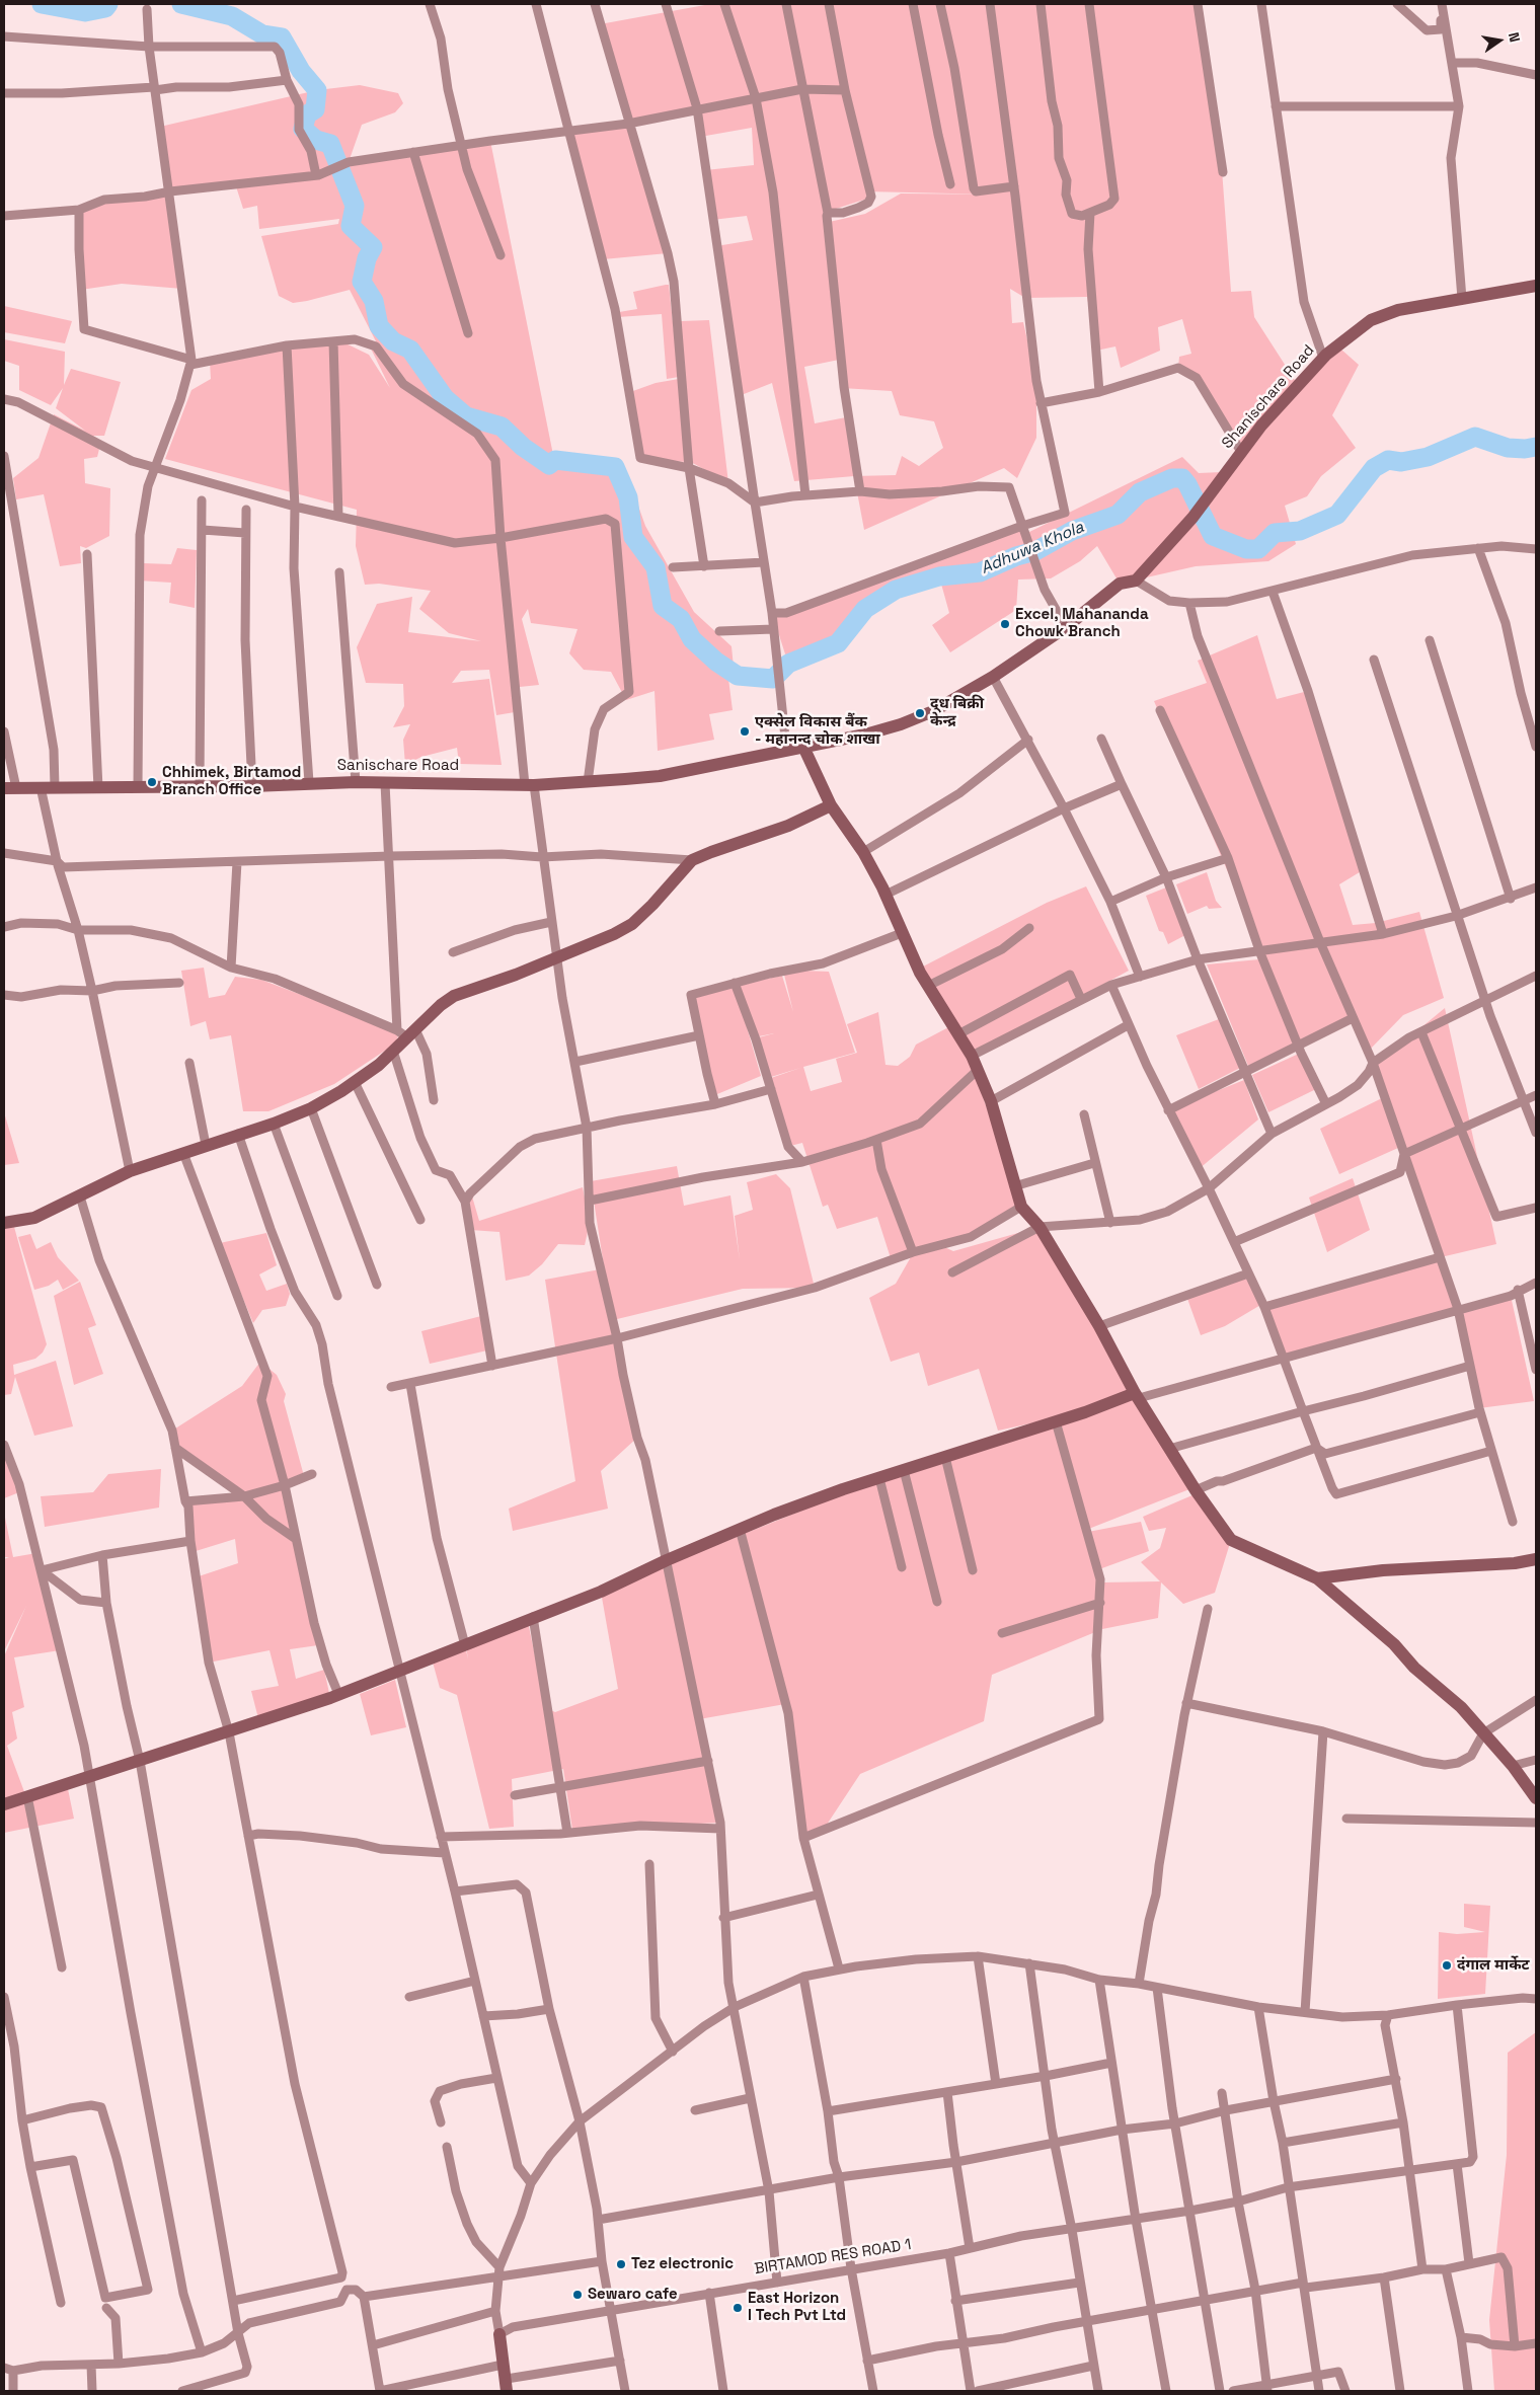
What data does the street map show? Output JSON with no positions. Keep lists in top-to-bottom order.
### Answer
{
  "streets": {
    "street": ["Shanischare Road", "Sanischare Road", "BIRTAMOD RES ROAD 1"]
  },
  "crossings": [
    ["Shanischare Road", "Sanischare Road"]
  ],
  "water": ["Adhuwa Khola"],
  "places": [
    "Excel, Mahananda Chowk Branch",
    "दूध बिक्री केन्द्र",
    "एक्सेल विकास बैंक - महानन्द चोक शाखा",
    "Chhimek, Birtamod Branch Office",
    "दंगाल मार्केट",
    "Tez electronic",
    "Sewaro cafe",
    "East Horizon I Tech Pvt Ltd"
  ],
  "north": "right"
}
